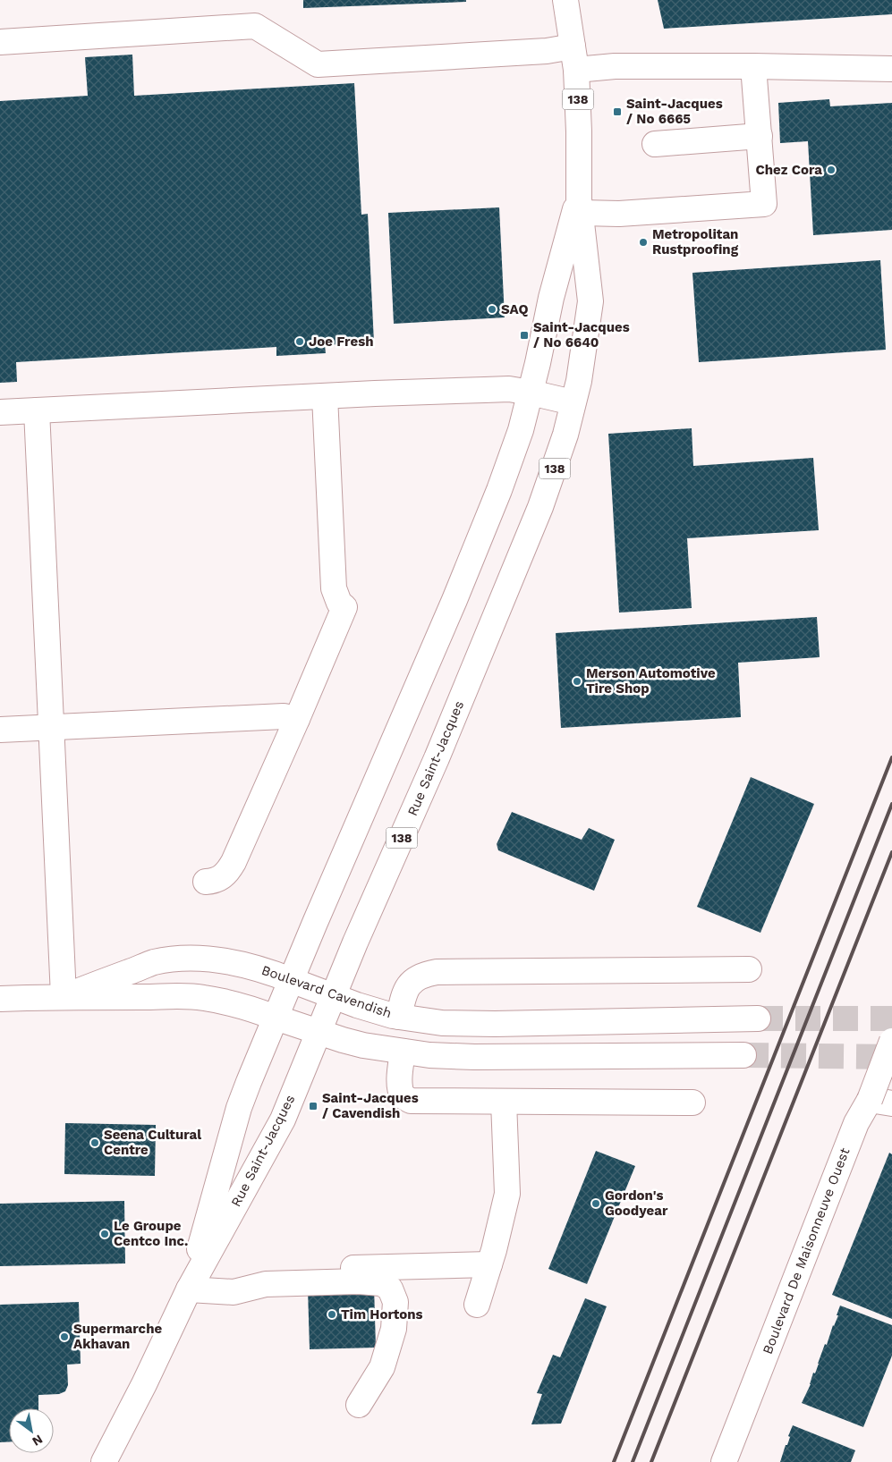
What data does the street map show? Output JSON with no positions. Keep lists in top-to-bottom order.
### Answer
{
  "streets": {
    "main road": [
      "138",
      "Rue Saint-Jacques",
      "Boulevard Cavendish",
      "Boulevard De Maisonneuve Ouest"
    ]
  },
  "crossings": [
    ["Rue Saint-Jacques", "Boulevard Cavendish"]
  ],
  "places": {
    "transit": ["Saint-Jacques / No 6665", "Saint-Jacques / No 6640", "Saint-Jacques / Cavendish"],
    "other": [
      "Chez Cora",
      "Metropolitan Rustproofing",
      "SAQ",
      "Joe Fresh",
      "Merson Automotive Tire Shop",
      "Seena Cultural Centre",
      "Gordon's Goodyear",
      "Le Groupe Centco Inc.",
      "Tim Hortons",
      "Supermarche Akhavan"
    ]
  },
  "north": "bottom right"
}
